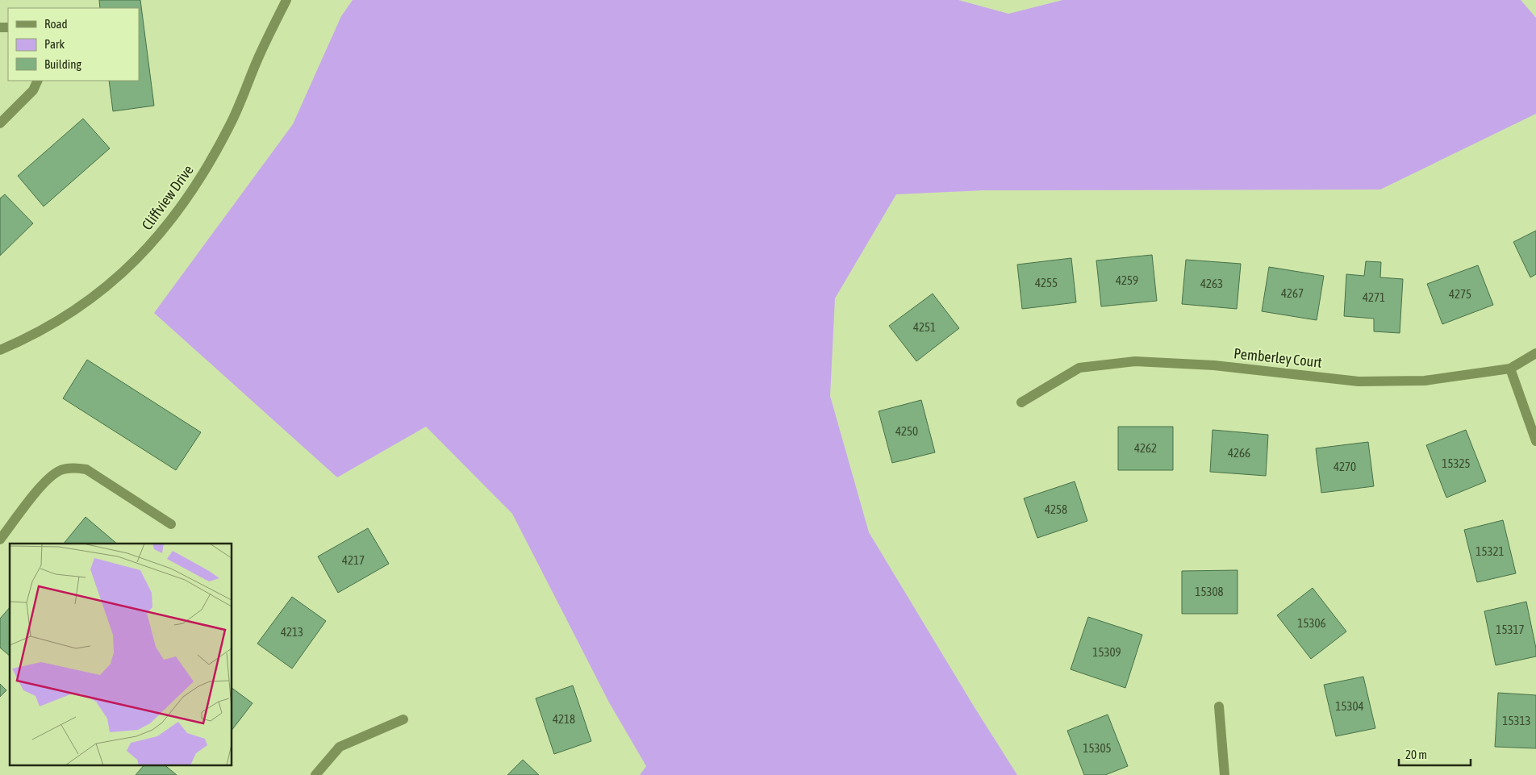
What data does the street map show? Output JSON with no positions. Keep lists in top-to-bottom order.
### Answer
{
  "streets": {
    "street": ["Cliffview Drive", "Pemberley Court"]
  },
  "house_numbers": [
    "4259",
    "4255",
    "4263",
    "4267",
    "4275",
    "4271",
    "4251",
    "4250",
    "4262",
    "4266",
    "15325",
    "4270",
    "4258",
    "15321",
    "4217",
    "15308",
    "15306",
    "15317",
    "4213",
    "15309",
    "15304",
    "4218",
    "15313",
    "15305"
  ],
  "legend": ["Road", "Park", "Building"],
  "scale_bar": "20 m"
}
